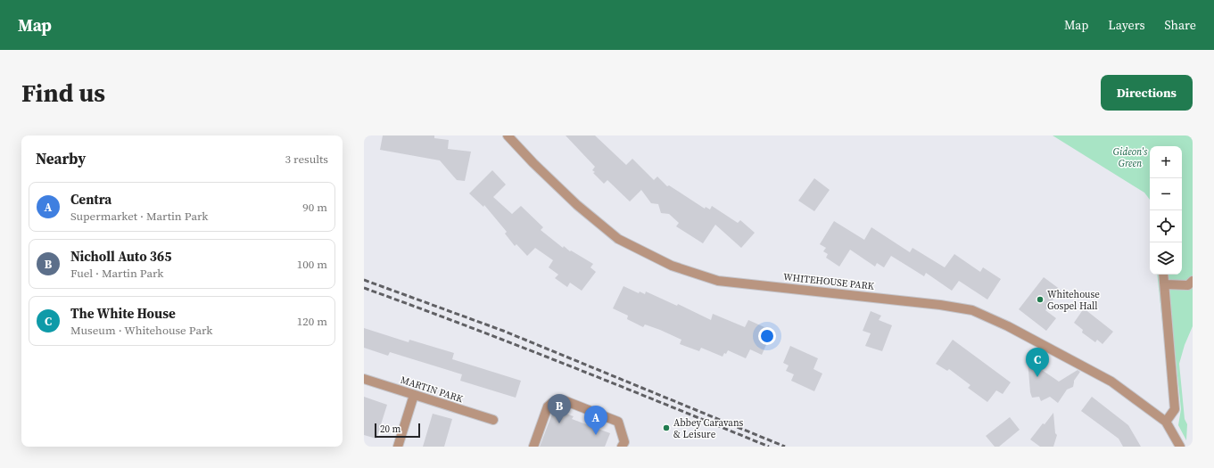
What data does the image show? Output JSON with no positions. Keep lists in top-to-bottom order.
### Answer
{
  "streets": {
    "street": ["WHITEHOUSE PARK", "MARTIN PARK"]
  },
  "parks": ["Gideon's Green"],
  "places": ["Whitehouse Gospel Hall", "Abbey Caravans & Leisure"],
  "scale_bar": "20 m",
  "page": {
    "header": "Map",
    "nav": ["Map", "Layers", "Share"],
    "buttons": "Directions",
    "title": "Find us",
    "heading": ["Nearby", "3 results"],
    "map_buttons": ["+", "−"],
    "list": [
      {
        "mark": "A",
        "name": "Centra",
        "note": "Supermarket · Martin Park",
        "value": "90 m"
      },
      {
        "mark": "B",
        "name": "Nicholl Auto 365",
        "note": "Fuel · Martin Park",
        "value": "100 m"
      },
      {
        "mark": "C",
        "name": "The White House",
        "note": "Museum · Whitehouse Park",
        "value": "120 m"
      }
    ],
    "pins": ["C", "B", "A"],
    "scale": "20 m"
  }
}
